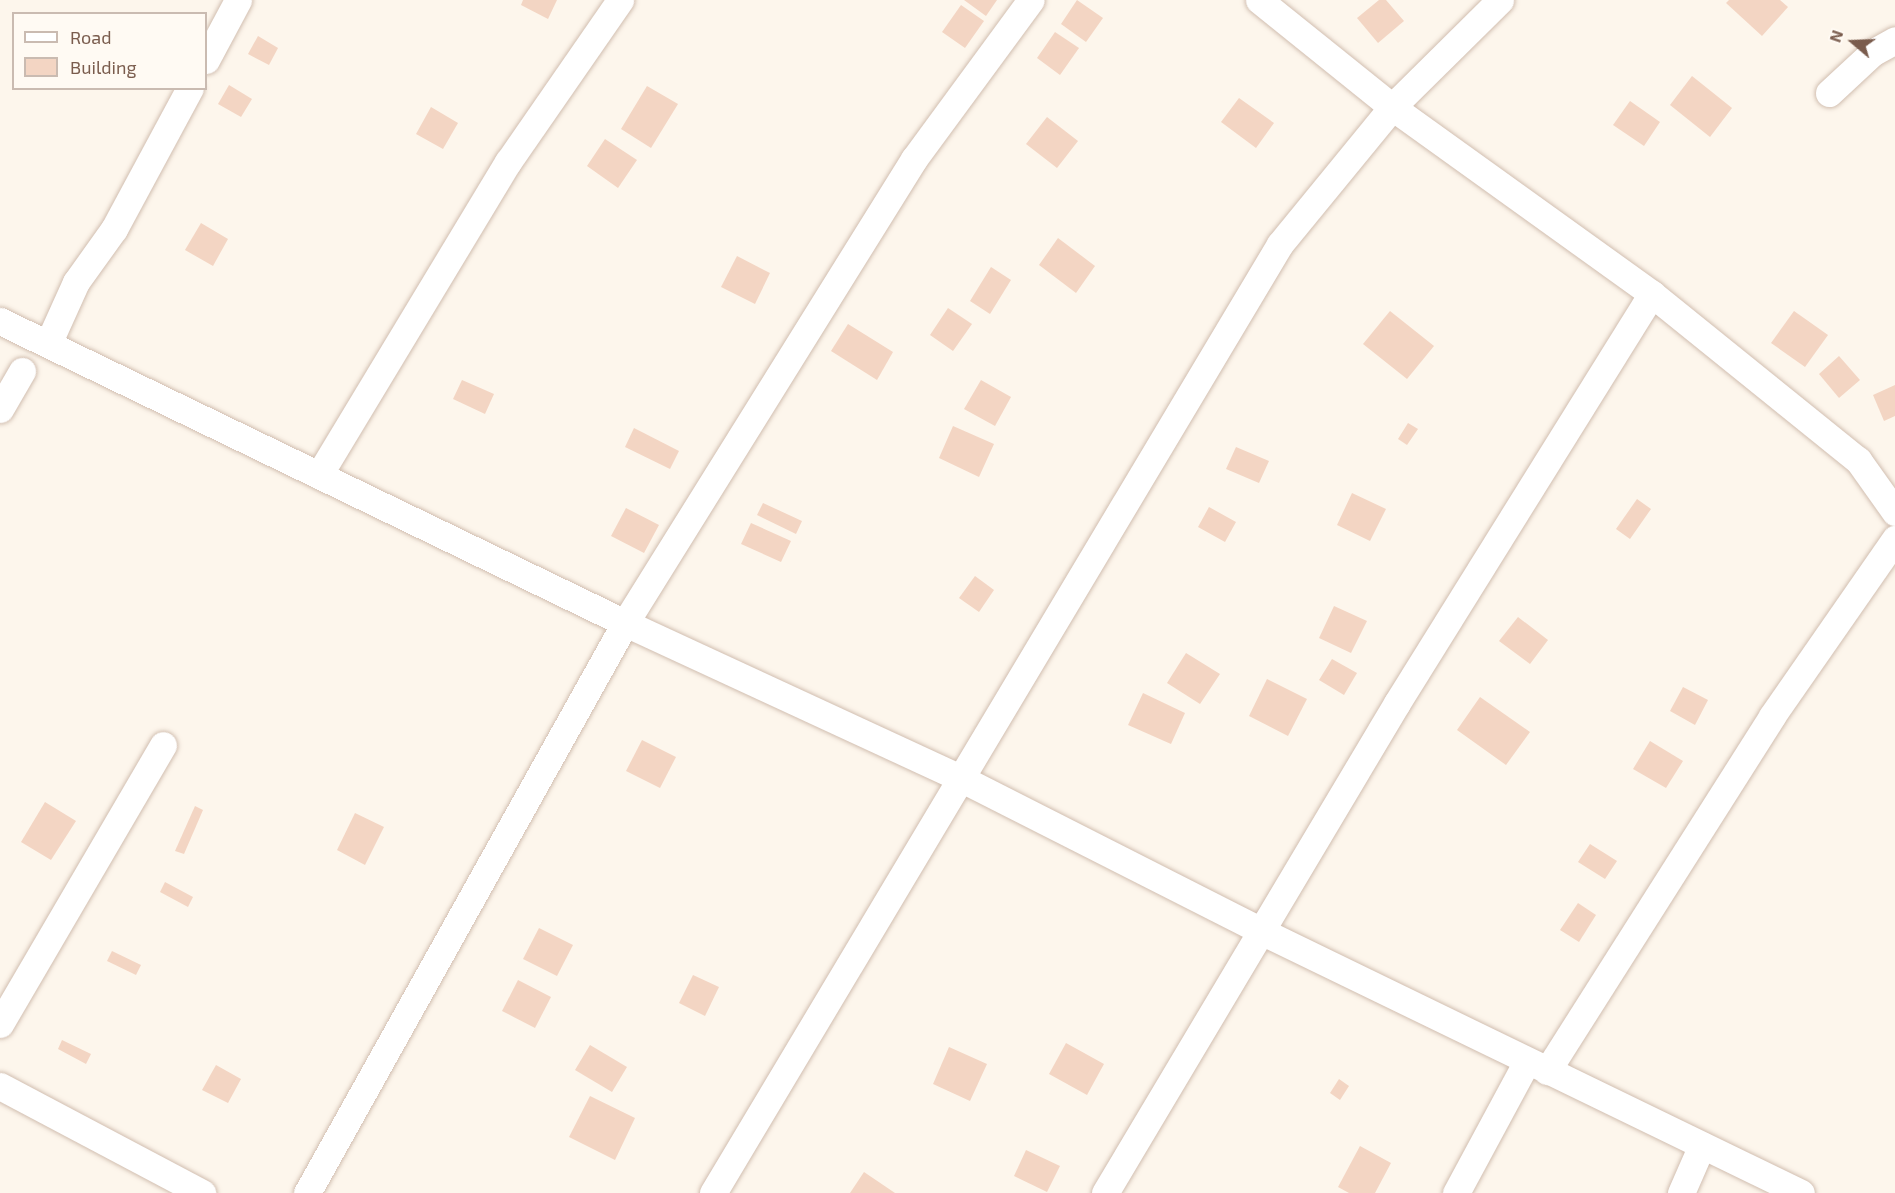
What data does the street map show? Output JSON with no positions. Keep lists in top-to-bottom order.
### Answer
{
  "legend": ["Road", "Building"],
  "north": "left"
}
